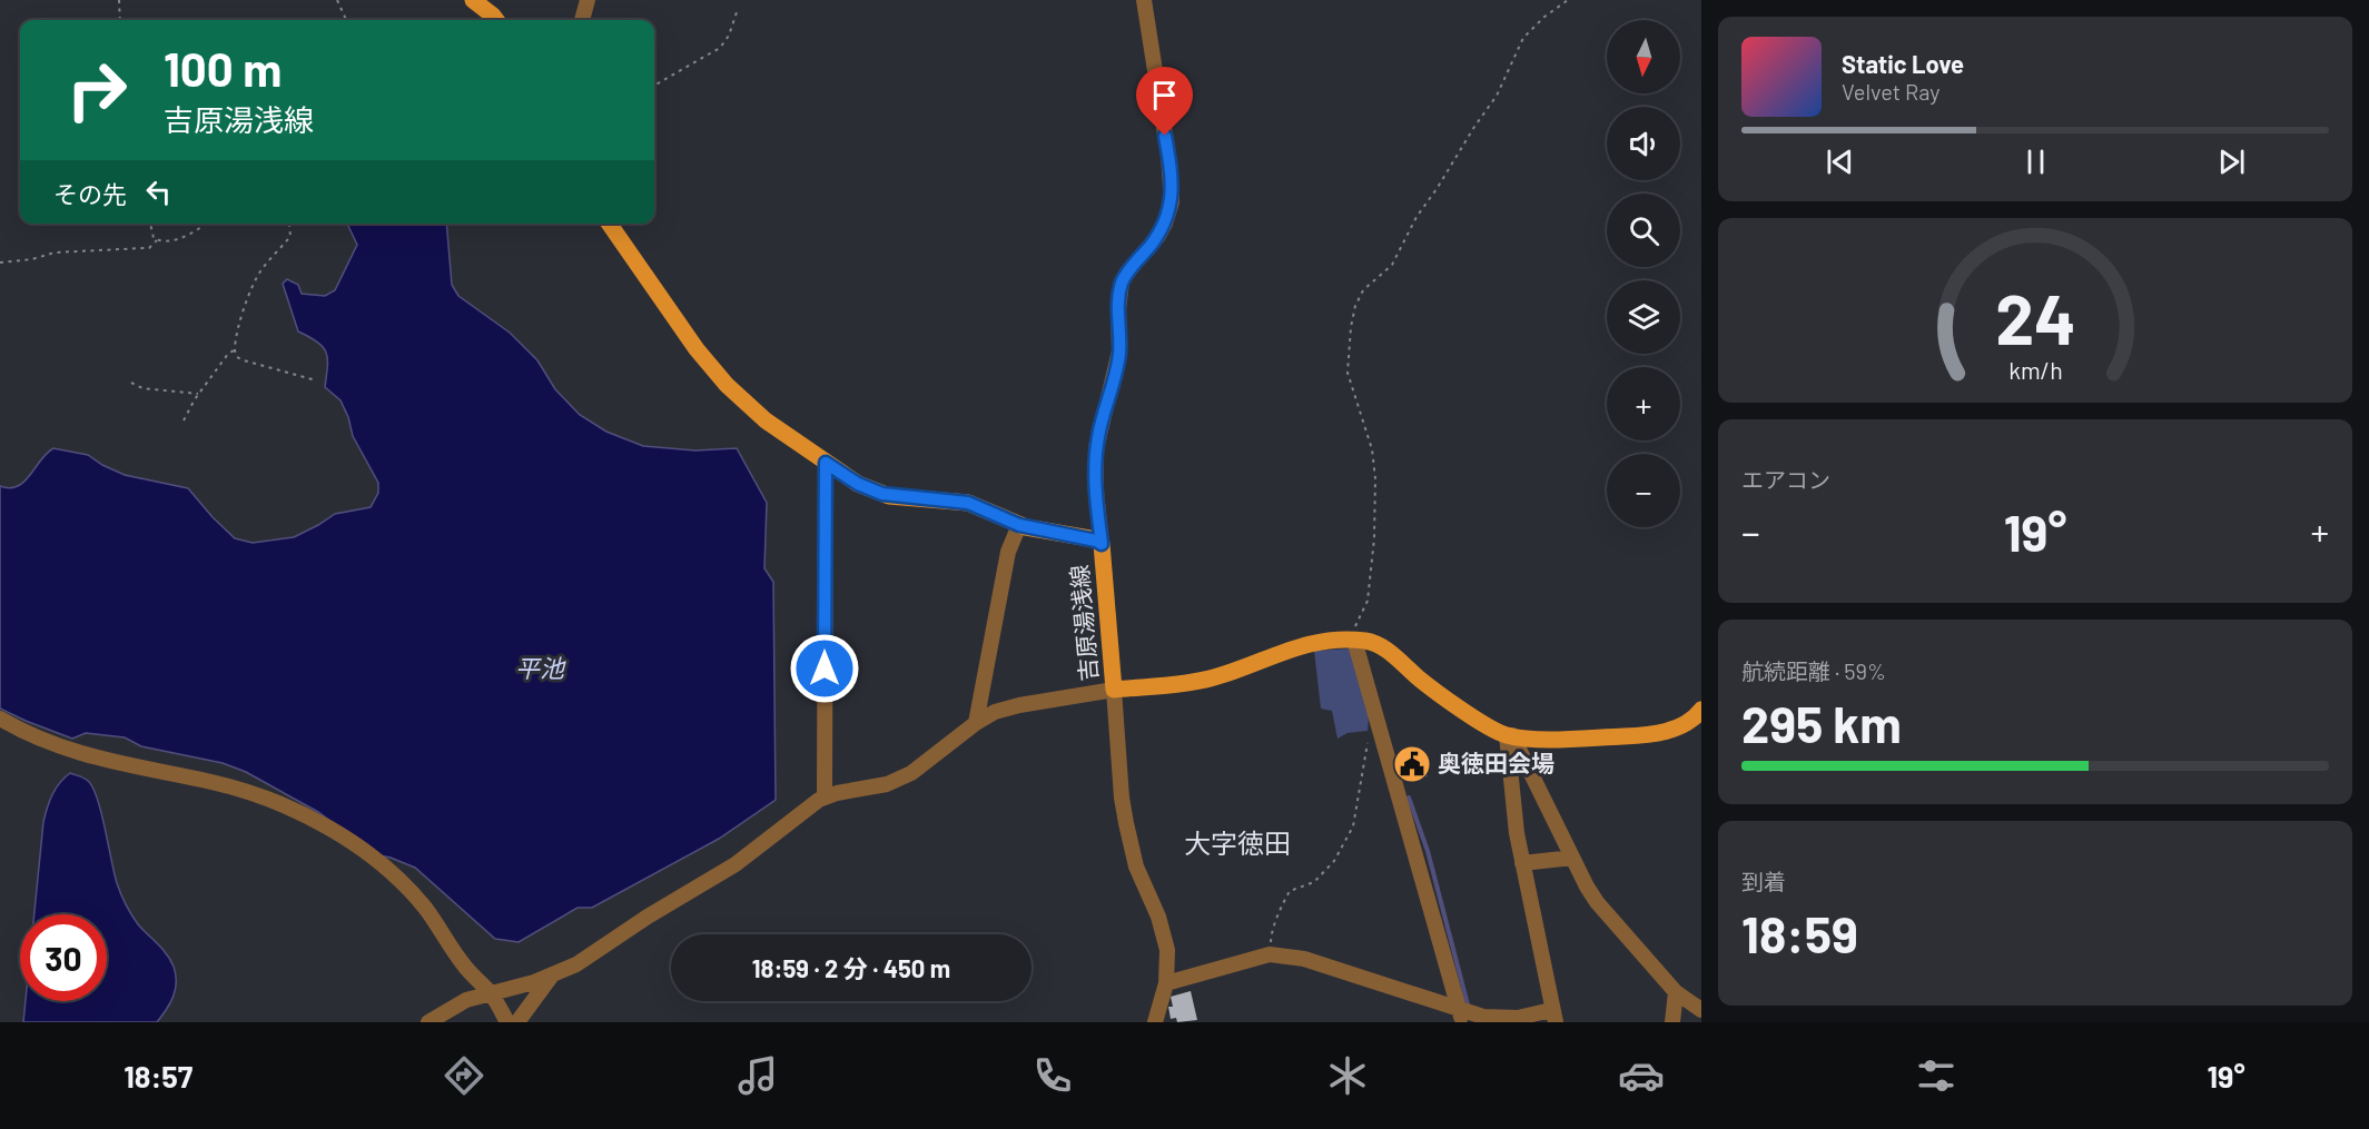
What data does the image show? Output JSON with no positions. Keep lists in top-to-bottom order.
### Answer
{
  "streets": {
    "main road": ["吉原湯浅線"]
  },
  "districts": ["大字徳田"],
  "water": ["平池"],
  "places": {
    "public building": ["奥徳田会場"]
  },
  "north": "bottom",
  "page": {
    "map_buttons": ["+", "−"],
    "turn": ["100 m", "吉原湯浅線"],
    "song": ["Static Love", "Velvet Ray"],
    "then": "その先",
    "tile": [
      "エアコン",
      ["航続距離 · 59%", "295 km"],
      ["到着", "18:59"]
    ],
    "heat": ["−", "19°", "+"],
    "limit": "30",
    "trip": "18:59 · 2 分 · 450 m",
    "tabs": ["18:57", "19°"],
    "gauge": ["24", "km/h"]
  }
}
